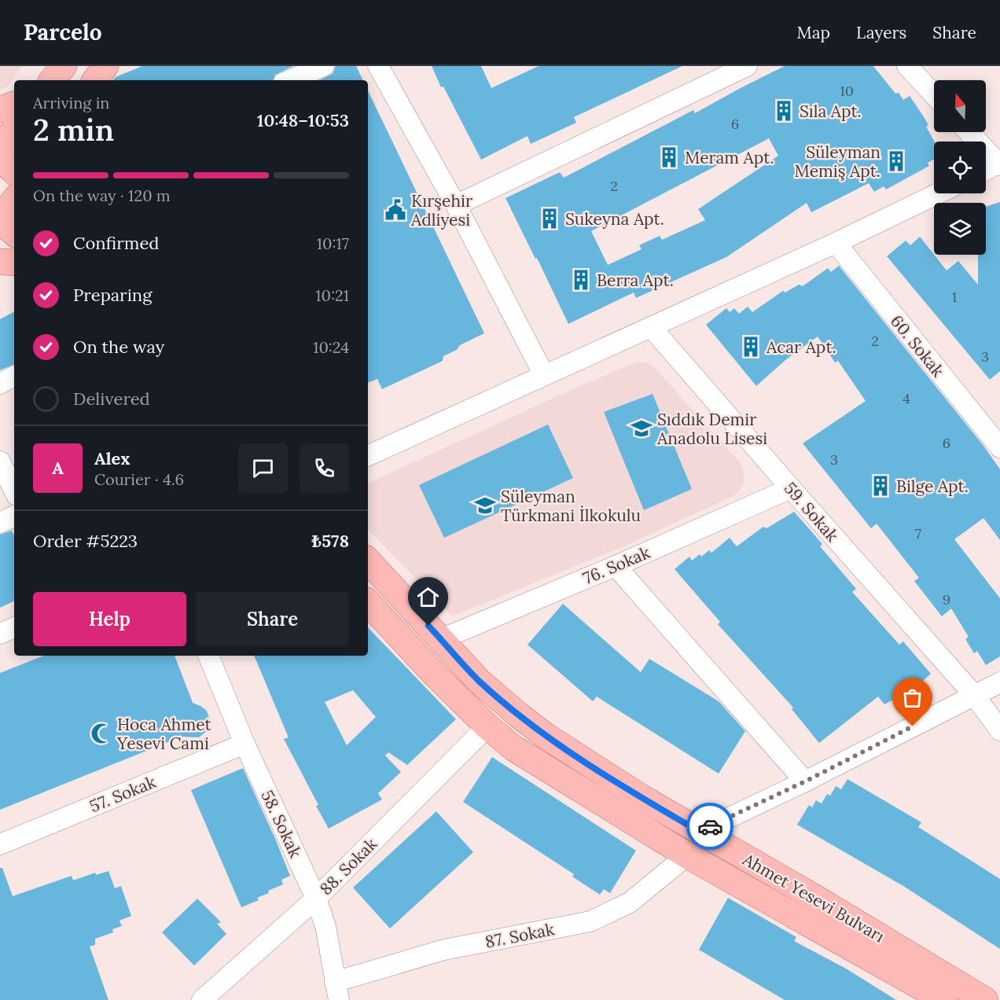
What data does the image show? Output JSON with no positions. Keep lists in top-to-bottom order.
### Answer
{
  "streets": {
    "main road": ["Ahmet Yesevi Bulvarı"],
    "street": [
      "60. Sokak",
      "59. Sokak",
      "76. Sokak",
      "57. Sokak",
      "58. Sokak",
      "88. Sokak",
      "87. Sokak"
    ]
  },
  "crossings": [
    ["59. Sokak", "76. Sokak"],
    ["76. Sokak", "Ahmet Yesevi Bulvarı"],
    ["57. Sokak", "58. Sokak"],
    ["58. Sokak", "88. Sokak"],
    ["58. Sokak", "87. Sokak"],
    ["88. Sokak", "Ahmet Yesevi Bulvarı"],
    ["Ahmet Yesevi Bulvarı", "87. Sokak"]
  ],
  "places": {
    "building": [
      "Sıla Apt.",
      "Meram Apt.",
      "Süleyman Memiş Apt.",
      "Sukeyna Apt.",
      "Berra Apt.",
      "Acar Apt.",
      "Bilge Apt."
    ],
    "public building": ["Kırşehir Adliyesi"],
    "school or university": ["Sıddık Demir Anadolu Lisesi", "Süleyman Türkmani İlkokulu"],
    "mosque": ["Hoca Ahmet Yesevi Cami"]
  },
  "house_numbers": [
    "10",
    "6",
    "2",
    "1",
    "2",
    "3",
    "4",
    "6",
    "3",
    "7",
    "9"
  ],
  "north": "top",
  "page": {
    "header": "Parcelo",
    "nav": ["Map", "Layers", "Share"],
    "heading": ["2 min", "Arriving in", "10:48–10:53"],
    "panel": [
      "Alex",
      "Courier · 4.6",
      "Order #5223",
      "₺578"
    ],
    "bar": "On the way · 120 m",
    "list": [
      ["Confirmed", "10:17"],
      ["Preparing", "10:21"],
      ["On the way", "10:24"],
      "Delivered"
    ],
    "round": "A",
    "buttons": ["Help", "Share"]
  }
}
